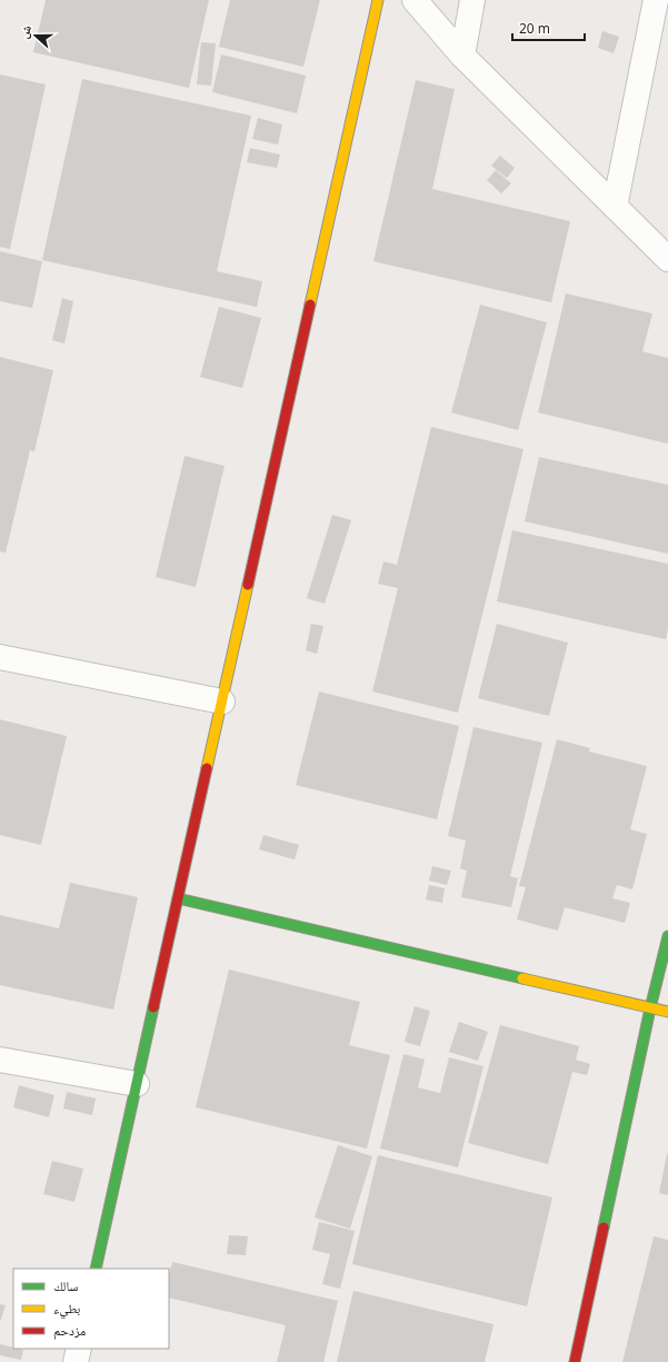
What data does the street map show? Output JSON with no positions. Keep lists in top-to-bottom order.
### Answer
{
  "legend": ["سالك", "بطيء", "مزدحم"],
  "scale_bar": "20 m",
  "north": "left"
}
